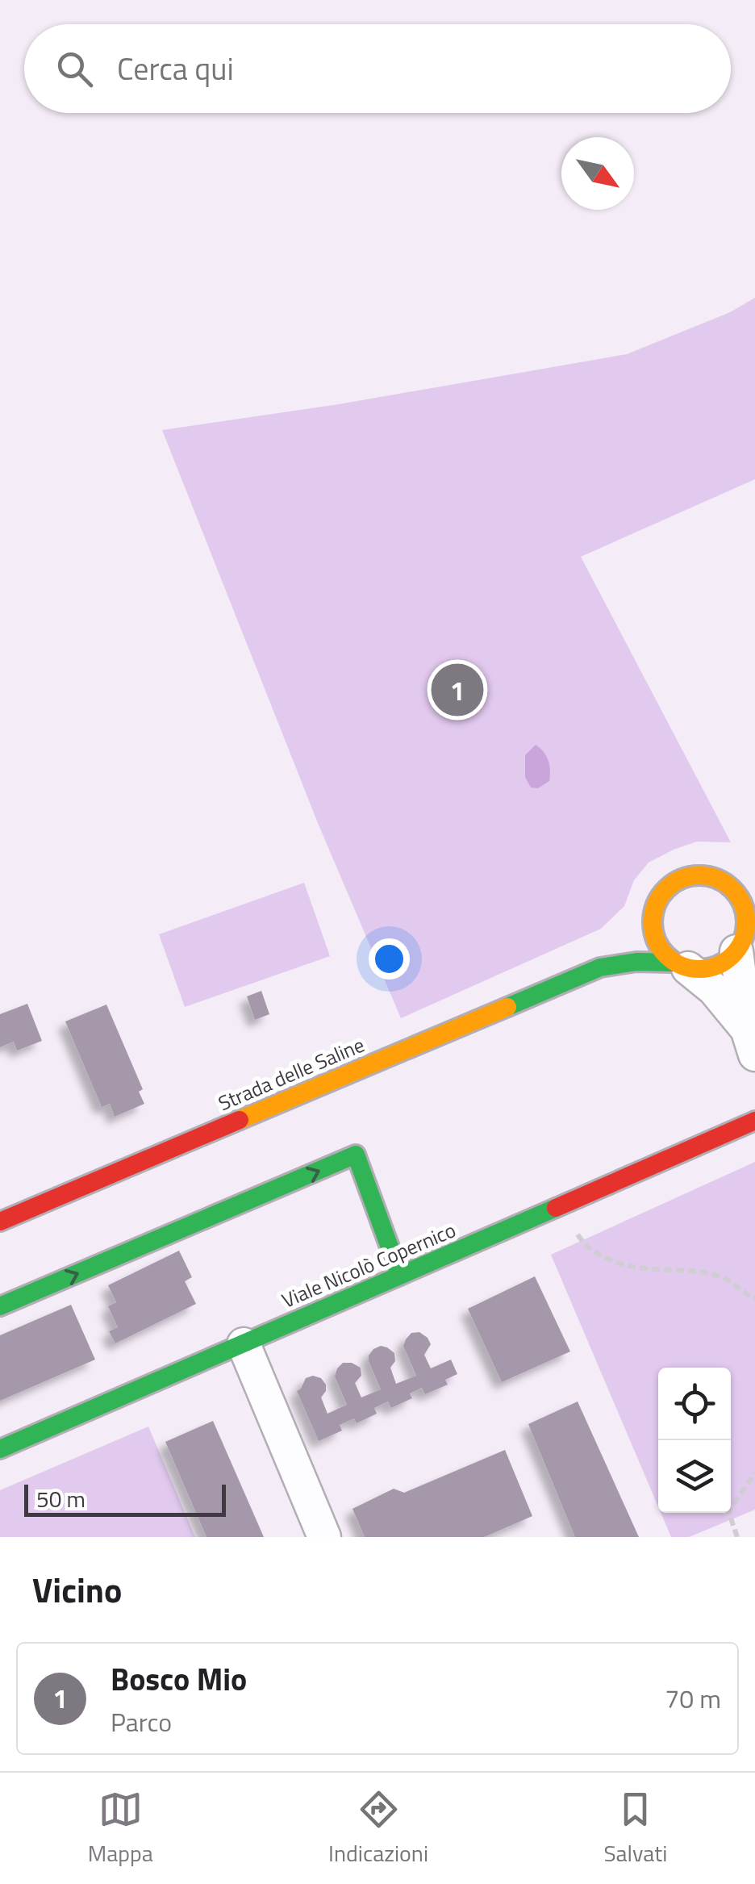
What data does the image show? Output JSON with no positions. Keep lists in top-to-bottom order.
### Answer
{
  "streets": {
    "street": ["Strada delle Saline", "Viale Nicolò Copernico"]
  },
  "scale_bar": "50 m",
  "north": "bottom right",
  "page": {
    "search": "Cerca qui",
    "pins": "1",
    "scale": "50 m",
    "heading": "Vicino",
    "list": [
      {
        "mark": "1",
        "name": "Bosco Mio",
        "note": "Parco",
        "value": "70 m"
      }
    ],
    "nav": ["Mappa", "Indicazioni", "Salvati"]
  }
}
